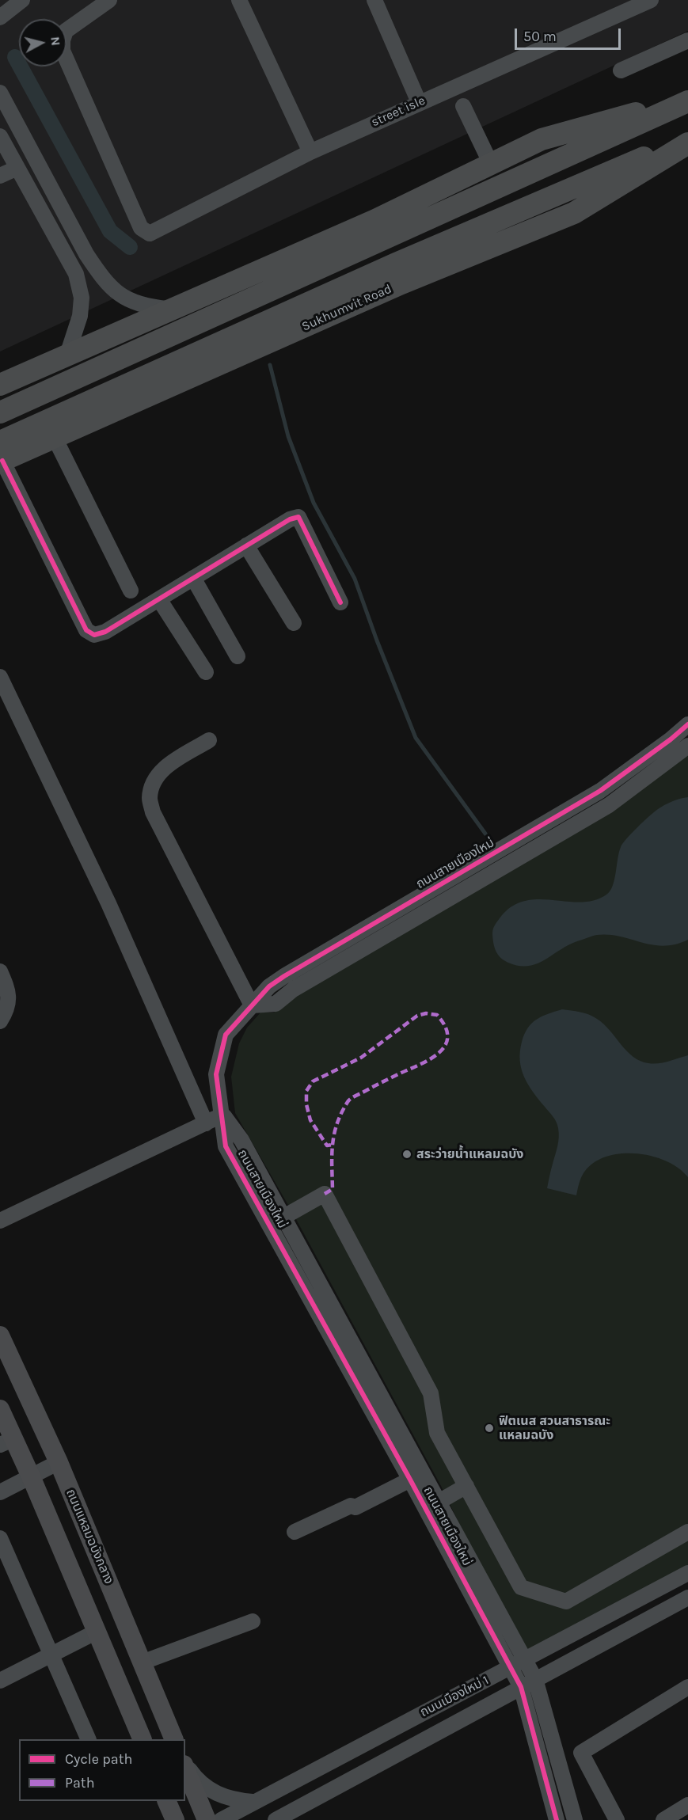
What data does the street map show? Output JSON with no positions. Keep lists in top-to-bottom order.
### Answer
{
  "streets": {
    "highway": ["Sukhumvit Road"],
    "main road": ["ถนนแหลมฉบังกลาง"],
    "street": ["street isle", "ถนนสายเมืองใหม่", "ถนนเมืองใหม่ 1"]
  },
  "crossings": [
    ["ถนนสายเมืองใหม่", "ถนนเมืองใหม่ 1"]
  ],
  "places": ["สระว่ายน้ำแหลมฉบัง", "ฟิตเนส สวนสาธารณะ แหลมฉบัง"],
  "legend": ["Cycle path", "Path"],
  "scale_bar": "50 m",
  "north": "right"
}
